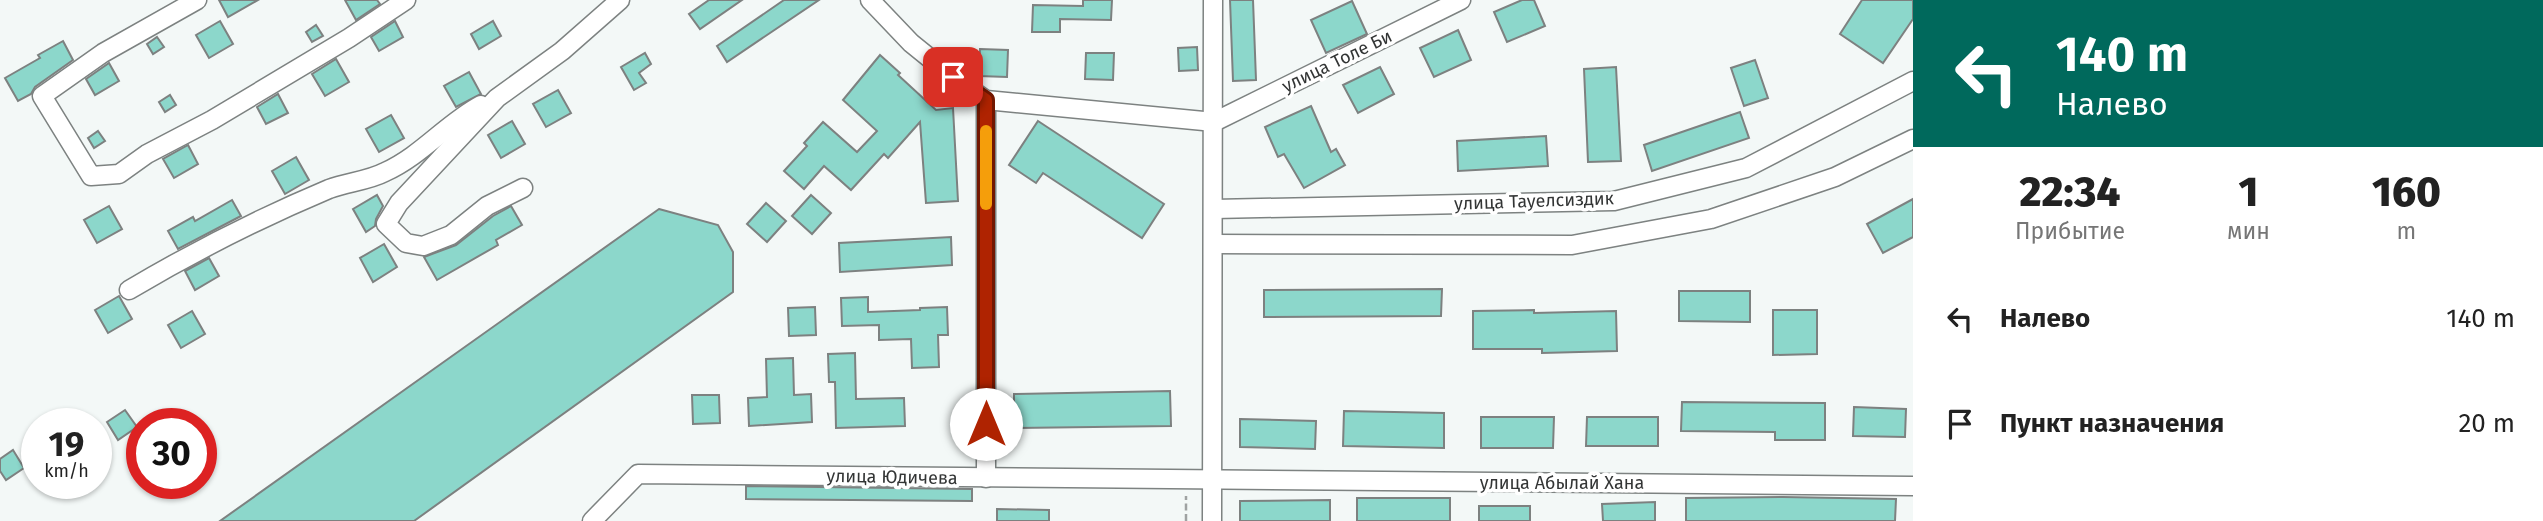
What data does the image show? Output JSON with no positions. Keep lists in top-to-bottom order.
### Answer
{
  "streets": {
    "street": [
      "улица Толе Би",
      "улица Тауелсиздик",
      "улица Юдичева",
      "улица Абылай Хана"
    ]
  },
  "crossings": [
    ["улица Юдичева", "улица Абылай Хана"]
  ],
  "page": {
    "turn": ["140 m", "Налево"],
    "eta": [
      "22:34",
      "Прибытие",
      "1",
      "мин",
      "160",
      "m"
    ],
    "list": [
      {
        "name": "Налево",
        "value": "140 m"
      },
      {
        "name": "Пункт назначения",
        "value": "20 m"
      }
    ],
    "speed": "19 km/h",
    "limit": "30"
  }
}
